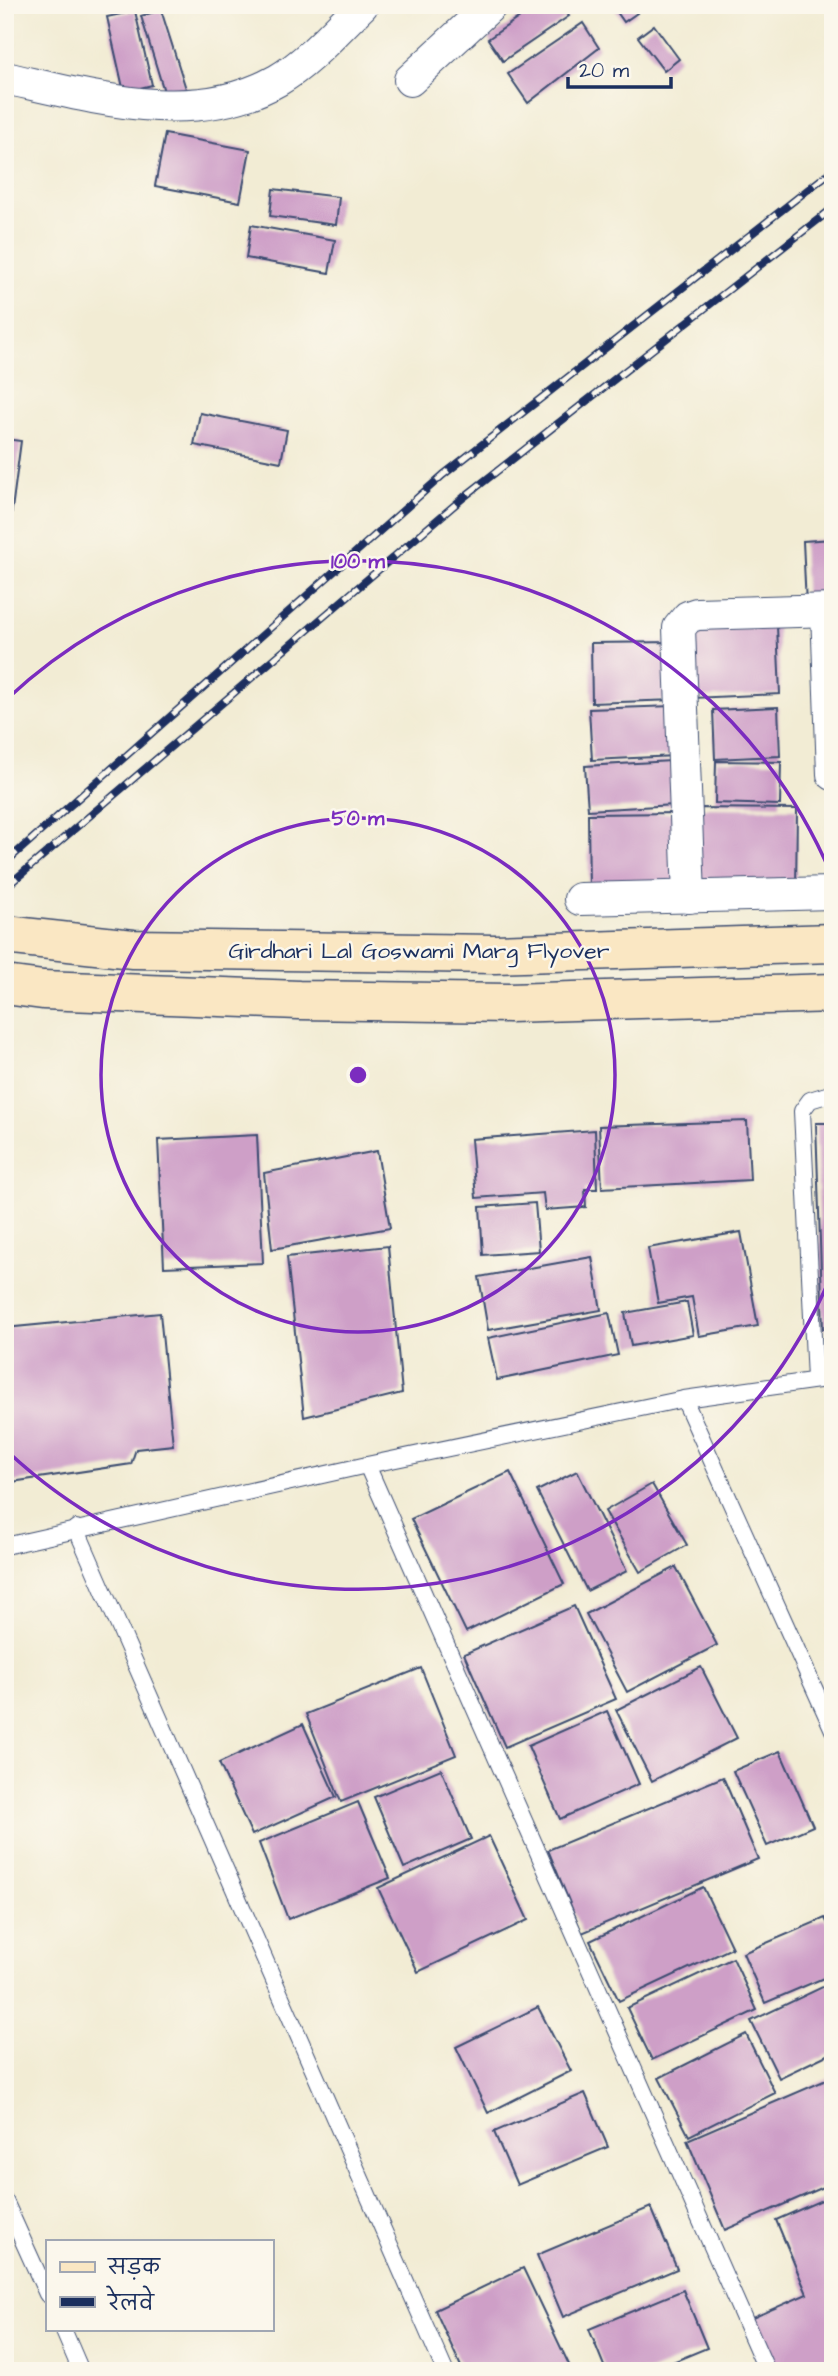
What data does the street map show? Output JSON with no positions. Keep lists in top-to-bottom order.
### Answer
{
  "streets": {
    "main road": ["Girdhari Lal Goswami Marg Flyover"]
  },
  "legend": ["सड़क", "रेलवे"],
  "scale_bar": "20 m",
  "rings": ["100 m", "50 m"]
}
